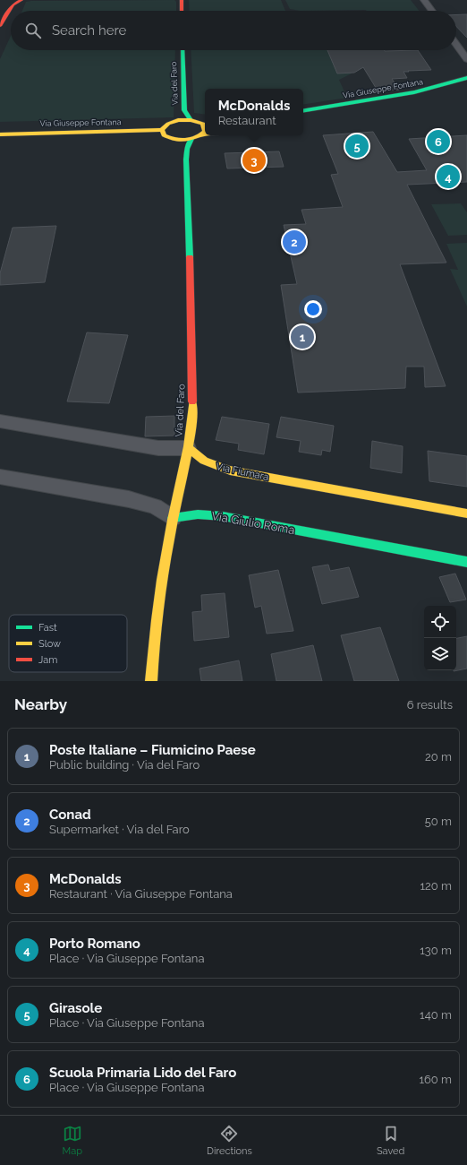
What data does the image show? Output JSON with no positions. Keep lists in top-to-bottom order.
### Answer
{
  "streets": {
    "street": [
      "Via del Faro",
      "Via Giuseppe Fontana",
      "Via Fiumara",
      "Via Giulio Roma"
    ]
  },
  "crossings": [
    ["Via del Faro", "Via Fiumara"],
    ["Via del Faro", "Via Giulio Roma"]
  ],
  "legend": ["Fast", "Slow", "Jam"],
  "page": {
    "search": "Search here",
    "popup": ["McDonalds", "Restaurant"],
    "pins": [
      "6",
      "5",
      "3",
      "4",
      "2",
      "1"
    ],
    "heading": ["Nearby", "6 results"],
    "list": [
      {
        "mark": "1",
        "name": "Poste Italiane – Fiumicino Paese",
        "note": "Public building · Via del Faro",
        "value": "20 m"
      },
      {
        "mark": "2",
        "name": "Conad",
        "note": "Supermarket · Via del Faro",
        "value": "50 m"
      },
      {
        "mark": "3",
        "name": "McDonalds",
        "note": "Restaurant · Via Giuseppe Fontana",
        "value": "120 m"
      },
      {
        "mark": "4",
        "name": "Porto Romano",
        "note": "Place · Via Giuseppe Fontana",
        "value": "130 m"
      },
      {
        "mark": "5",
        "name": "Girasole",
        "note": "Place · Via Giuseppe Fontana",
        "value": "140 m"
      },
      {
        "mark": "6",
        "name": "Scuola Primaria Lido del Faro",
        "note": "Place · Via Giuseppe Fontana",
        "value": "160 m"
      }
    ],
    "nav": ["Map", "Directions", "Saved"]
  }
}
